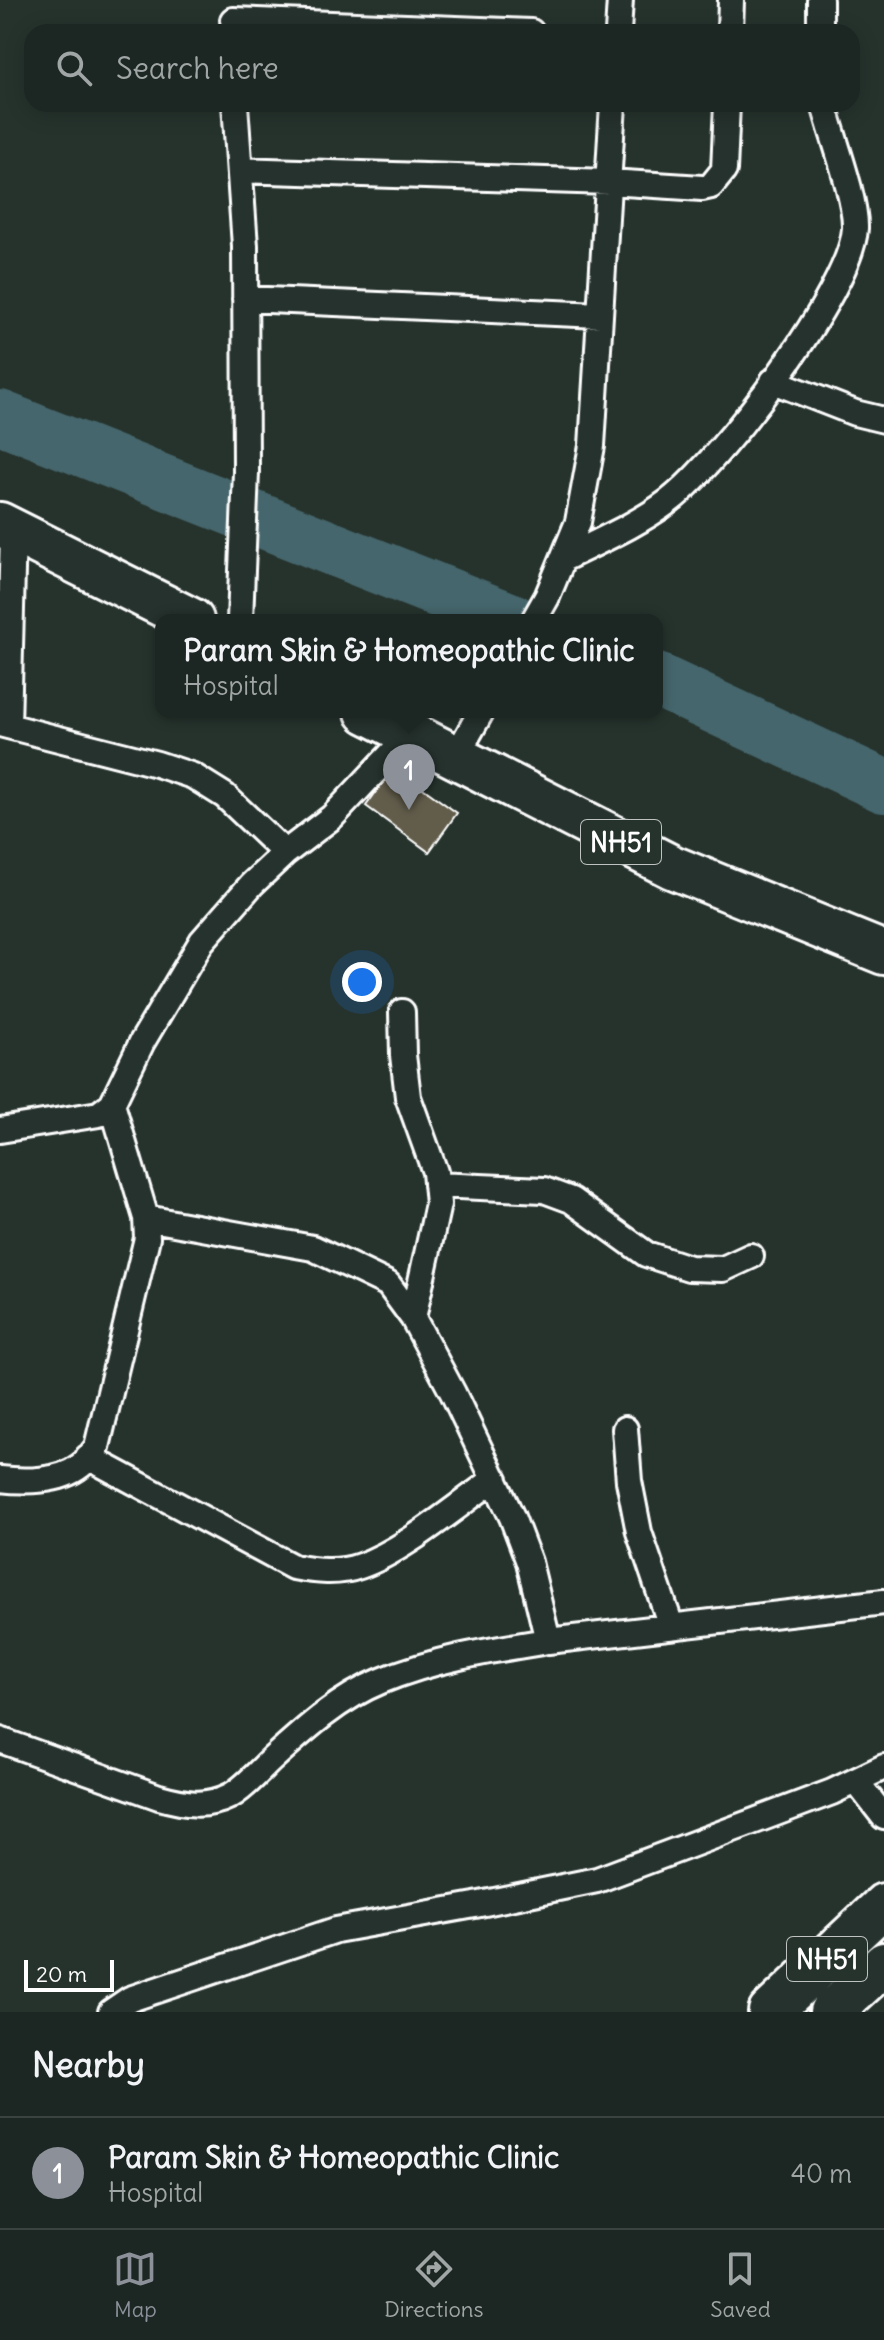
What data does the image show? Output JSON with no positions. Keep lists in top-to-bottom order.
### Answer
{
  "streets": {
    "highway": ["NH51"]
  },
  "scale_bar": "20 m",
  "page": {
    "search": "Search here",
    "popup": ["Param Skin & Homeopathic Clinic", "Hospital"],
    "pins": "1",
    "scale": "20 m",
    "heading": "Nearby",
    "list": [
      {
        "mark": "1",
        "name": "Param Skin & Homeopathic Clinic",
        "note": "Hospital",
        "value": "40 m"
      }
    ],
    "nav": ["Map", "Directions", "Saved"]
  }
}
